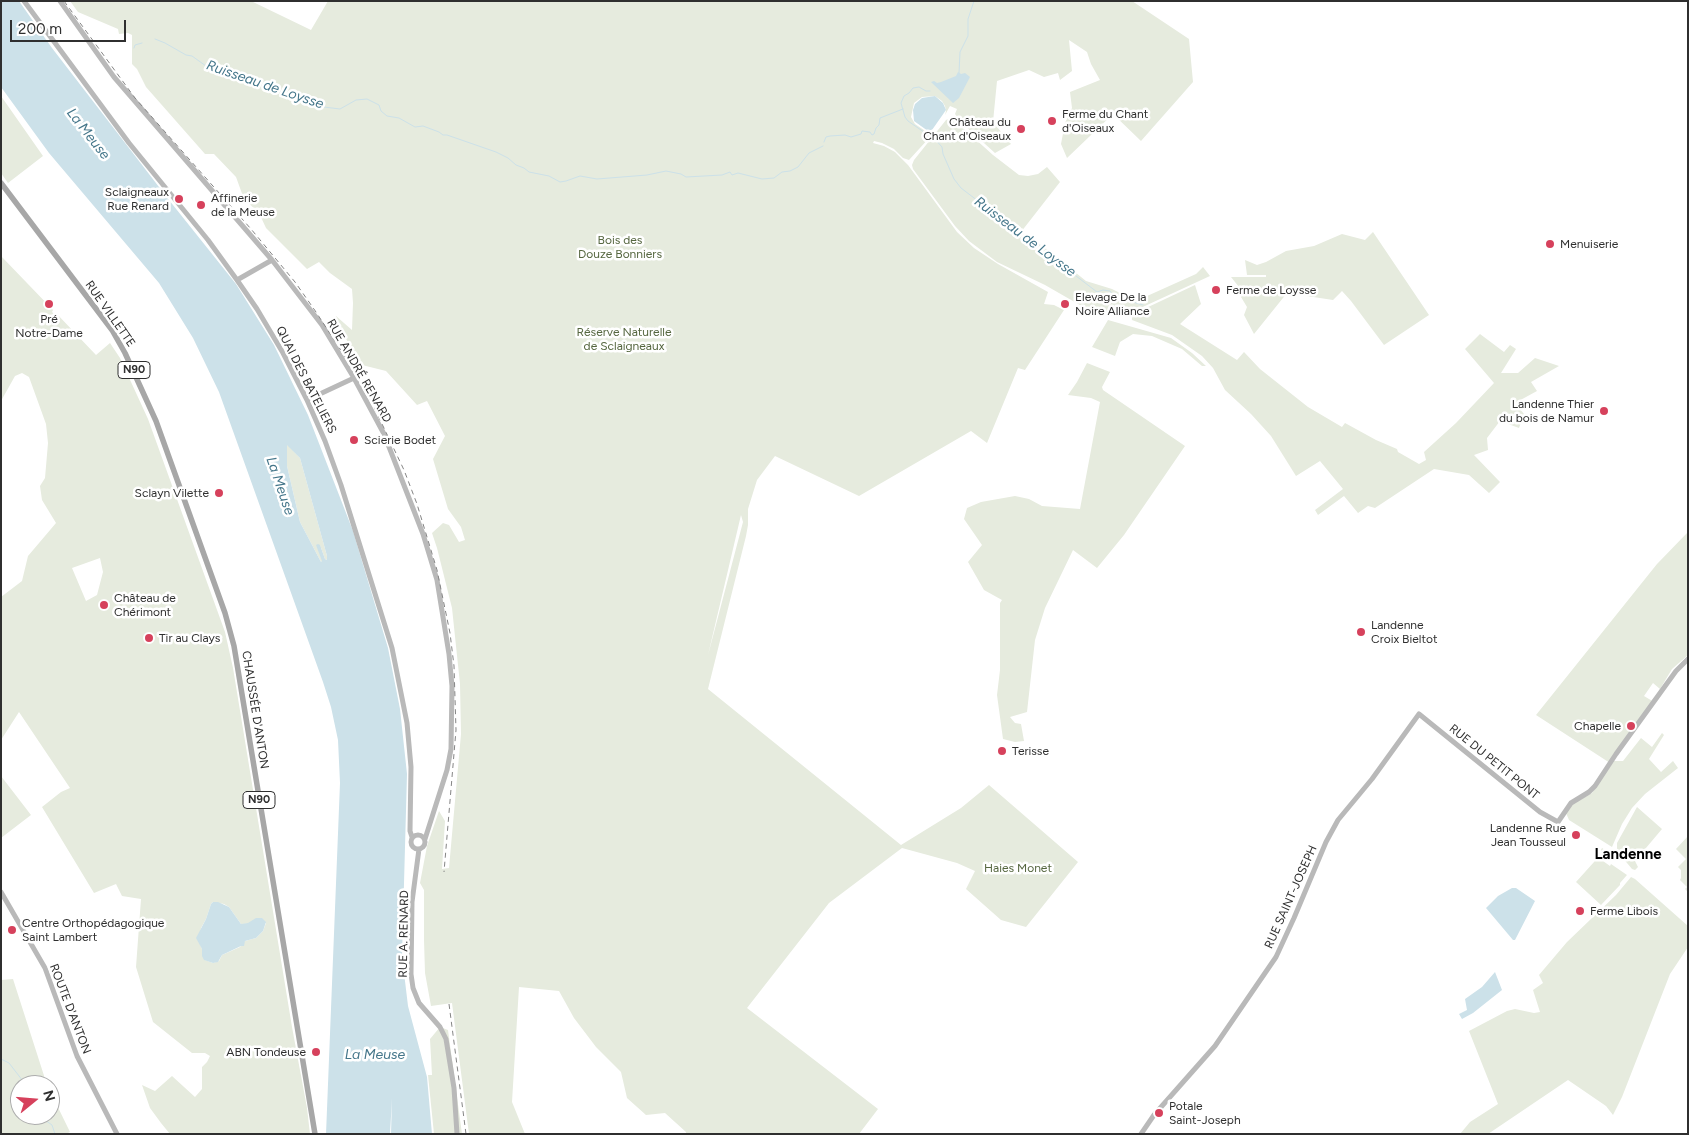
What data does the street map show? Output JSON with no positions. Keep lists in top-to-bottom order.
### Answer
{
  "streets": {
    "main road": ["RUE VILLETTE", "N90", "CHAUSSÉE D'ANTON"],
    "street": [
      "RUE ANDRÉ RENARD",
      "QUAI DES BATELIERS",
      "RUE DU PETIT PONT",
      "RUE SAINT-JOSEPH",
      "RUE A. RENARD",
      "ROUTE D'ANTON"
    ]
  },
  "crossings": [
    ["RUE VILLETTE", "CHAUSSÉE D'ANTON"],
    ["RUE ANDRÉ RENARD", "QUAI DES BATELIERS"],
    ["RUE ANDRÉ RENARD", "RUE A. RENARD"],
    ["QUAI DES BATELIERS", "RUE A. RENARD"],
    ["RUE DU PETIT PONT", "RUE SAINT-JOSEPH"]
  ],
  "districts": ["Landenne"],
  "water": ["Ruisseau de Loysse", "La Meuse"],
  "parks": ["Bois des Douze Bonniers", "Réserve Naturelle de Sclaigneaux", "Haies Monet"],
  "places": [
    "Ferme du Chant d'Oiseaux",
    "Château du Chant d'Oiseaux",
    "Sclaigneaux Rue Renard",
    "Affinerie de la Meuse",
    "Menuiserie",
    "Ferme de Loysse",
    "Pré Notre-Dame",
    "Elevage De la Noire Alliance",
    "Landenne Thier du bois de Namur",
    "Scierie Bodet",
    "Sclayn Vilette",
    "Château de Chérimont",
    "Landenne Croix Bieltot",
    "Tir au Clays",
    "Chapelle",
    "Terisse",
    "Landenne Rue Jean Tousseul",
    "Ferme Libois",
    "Centre Orthopédagogique Saint Lambert",
    "ABN Tondeuse",
    "Potale Saint-Joseph"
  ],
  "scale_bar": "200 m",
  "north": "right"
}
